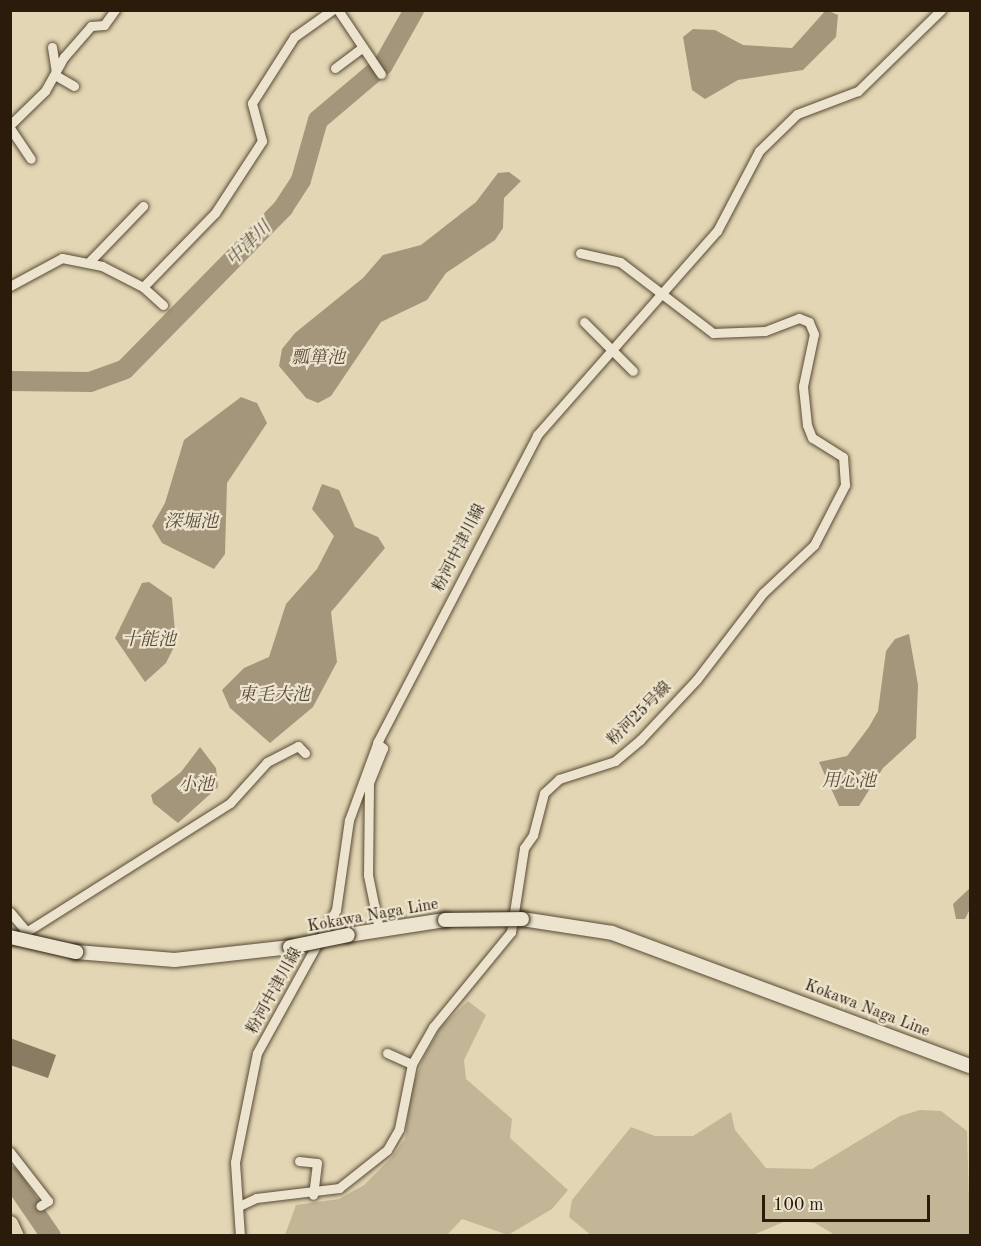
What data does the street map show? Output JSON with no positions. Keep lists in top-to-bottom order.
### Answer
{
  "streets": {
    "main road": ["Kokawa Naga Line"],
    "street": ["粉河中津川線", "粉河25号線"]
  },
  "crossings": [
    ["粉河中津川線", "粉河25号線"]
  ],
  "water": [
    "中津川",
    "瓢箪池",
    "深堀池",
    "十能池",
    "東毛大池",
    "用心池",
    "小池"
  ],
  "scale_bar": "100 m"
}
